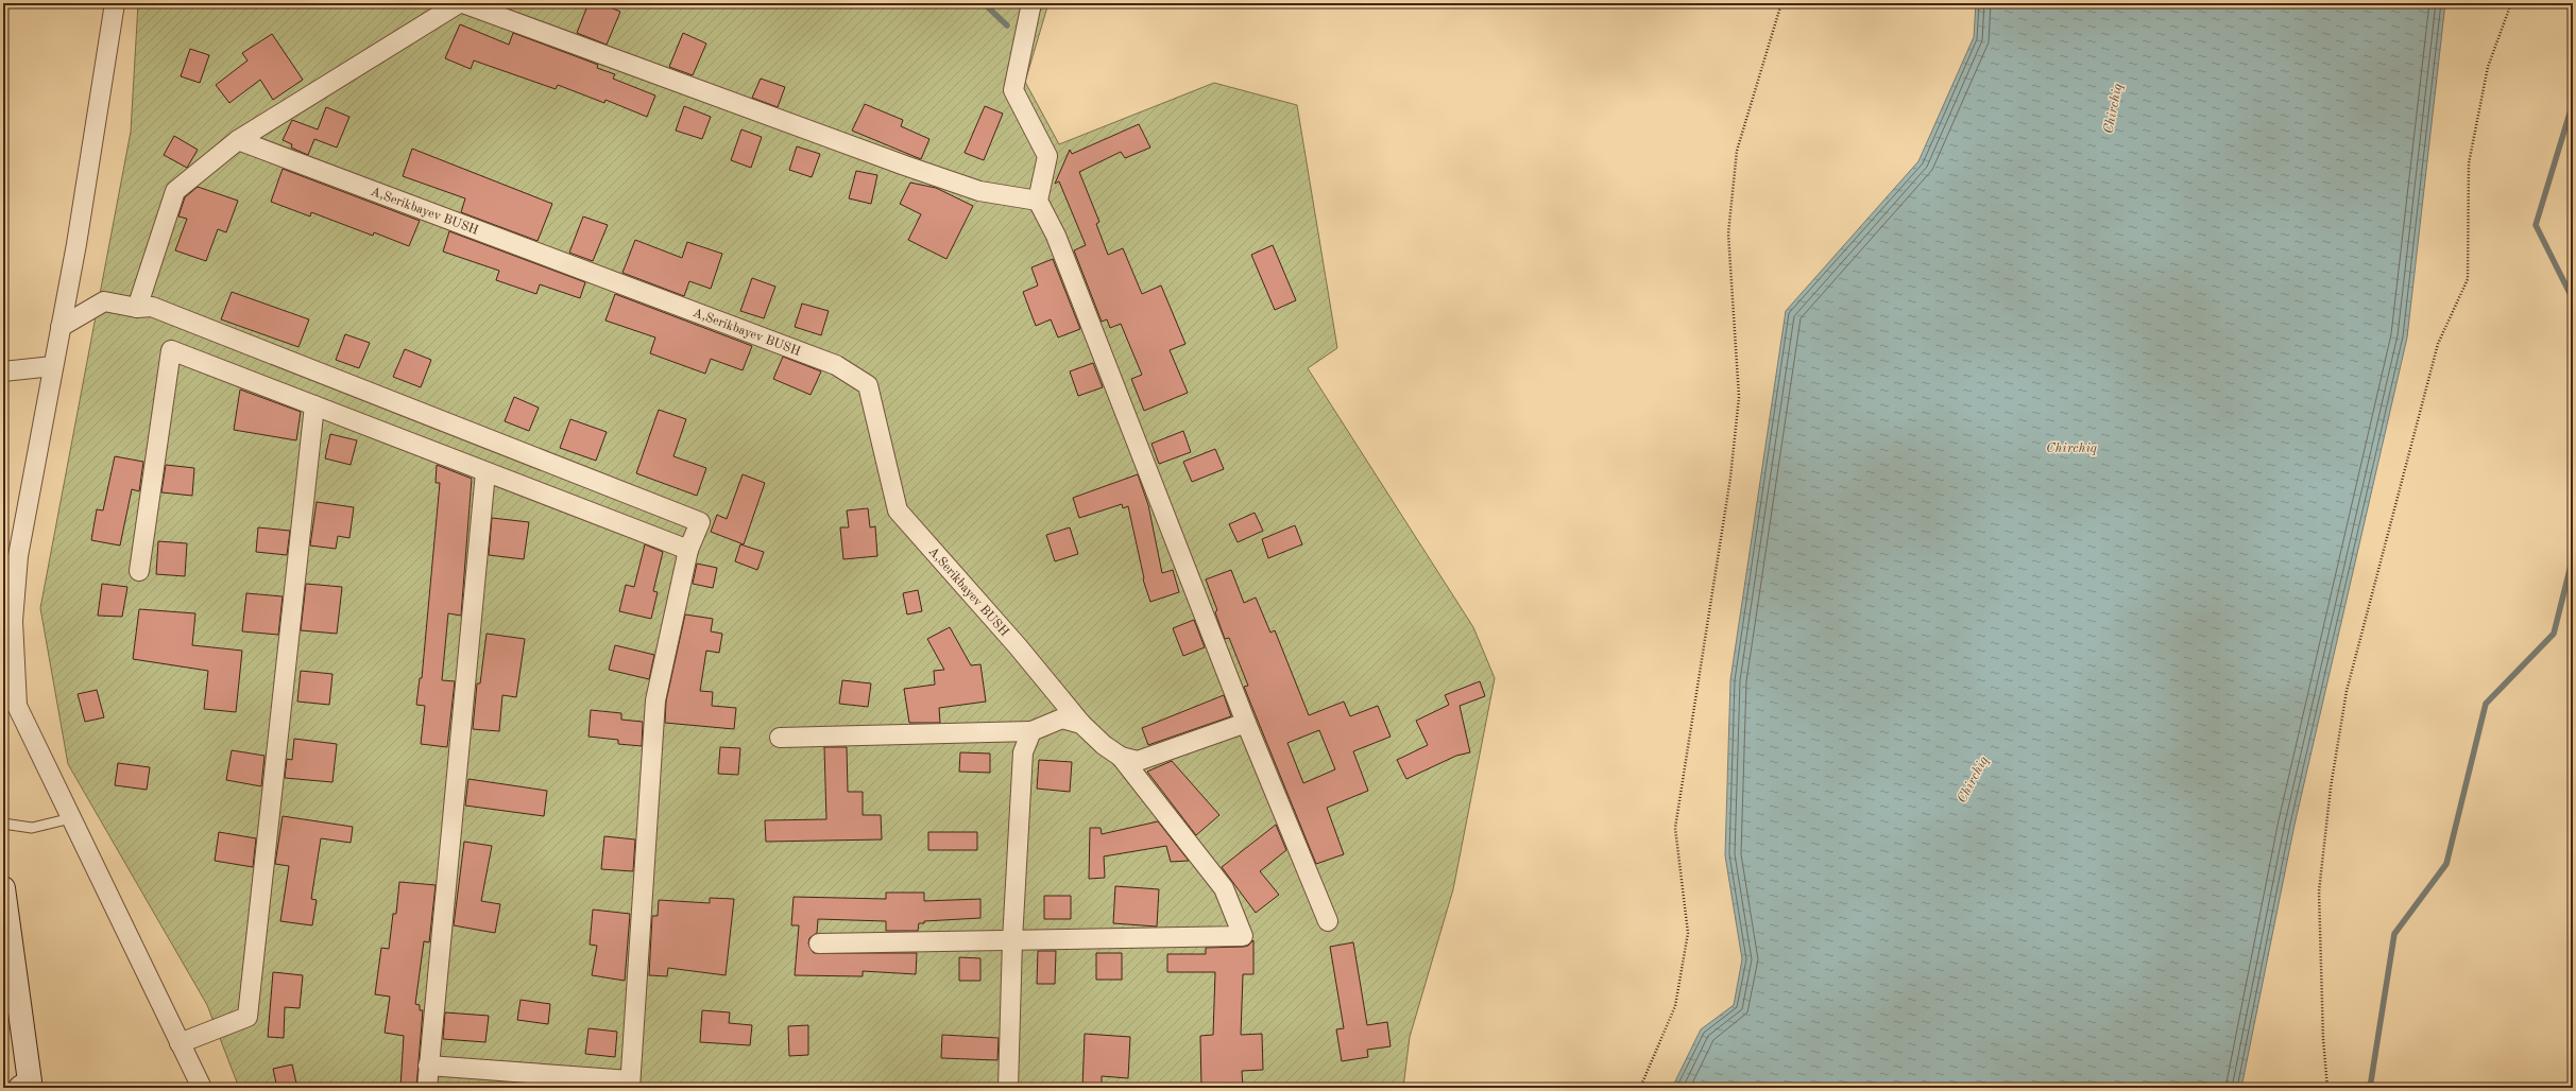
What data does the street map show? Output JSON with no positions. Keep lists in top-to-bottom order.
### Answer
{
  "streets": {
    "street": ["A,Serikbayev BUSH"]
  },
  "water": ["Chirchiq"]
}
